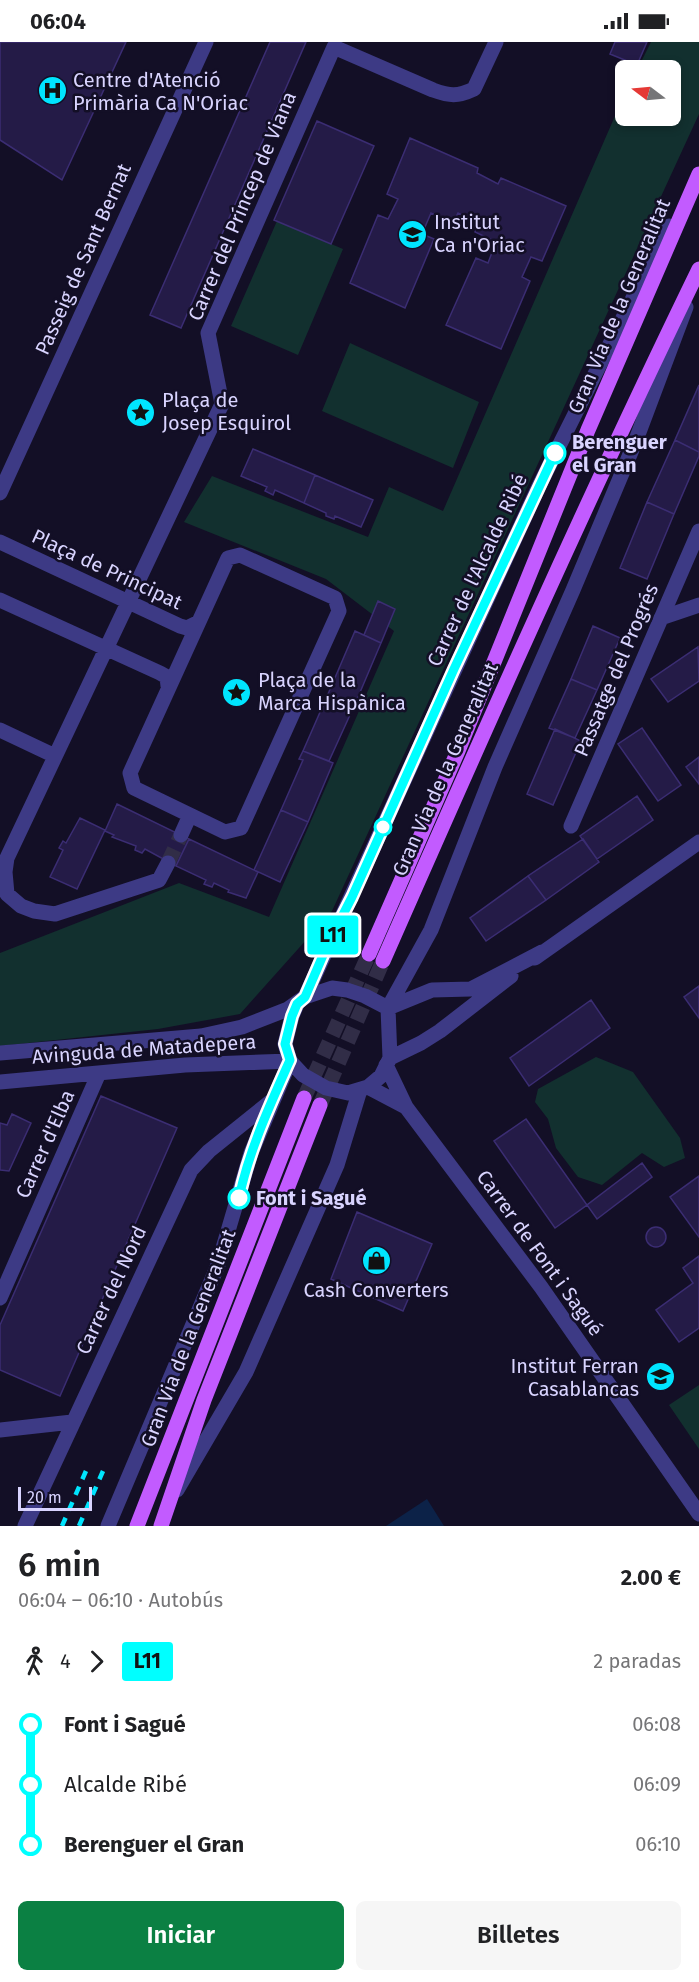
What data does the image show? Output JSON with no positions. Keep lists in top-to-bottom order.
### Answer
{
  "streets": {
    "main road": ["Gran Via de la Generalitat"],
    "street": [
      "Carrer del Príncep de Viana",
      "Passeig de Sant Bernat",
      "Plaça de Principat",
      "Carrer de l'Alcalde Ribé",
      "Passatge del Progrés",
      "Avinguda de Matadepera",
      "Carrer d'Elba",
      "Carrer de Font i Sagué",
      "Carrer del Nord"
    ]
  },
  "crossings": [
    ["Carrer del Príncep de Viana", "Plaça de Principat"],
    ["Carrer de l'Alcalde Ribé", "Avinguda de Matadepera"],
    ["Carrer de l'Alcalde Ribé", "Carrer de Font i Sagué"],
    ["Avinguda de Matadepera", "Carrer d'Elba"],
    ["Avinguda de Matadepera", "Carrer de Font i Sagué"]
  ],
  "places": {
    "hospital": ["Centre d'Atenció Primària Ca N'Oriac"],
    "school or university": ["Institut Ca n'Oriac", "Institut Ferran Casablancas"],
    "place": ["Plaça de Josep Esquirol", "Plaça de la Marca Hispànica"],
    "other": ["Berenguer el Gran", "Font i Sagué"],
    "shop": ["Cash Converters"]
  },
  "lines": ["bus line L11"],
  "scale_bar": "20 m",
  "north": "left",
  "page": {
    "status": "06:04",
    "on_map": "L11",
    "scale": "20 m",
    "heading": ["6 min", "06:04 – 06:10 · Autobús", "2.00 €"],
    "legs": ["4", "L11", "2 paradas"],
    "list": [
      {
        "name": "Font i Sagué",
        "value": "06:08"
      },
      {
        "name": "Alcalde Ribé",
        "value": "06:09"
      },
      {
        "name": "Berenguer el Gran",
        "value": "06:10"
      }
    ],
    "buttons": ["Iniciar", "Billetes"]
  }
}
